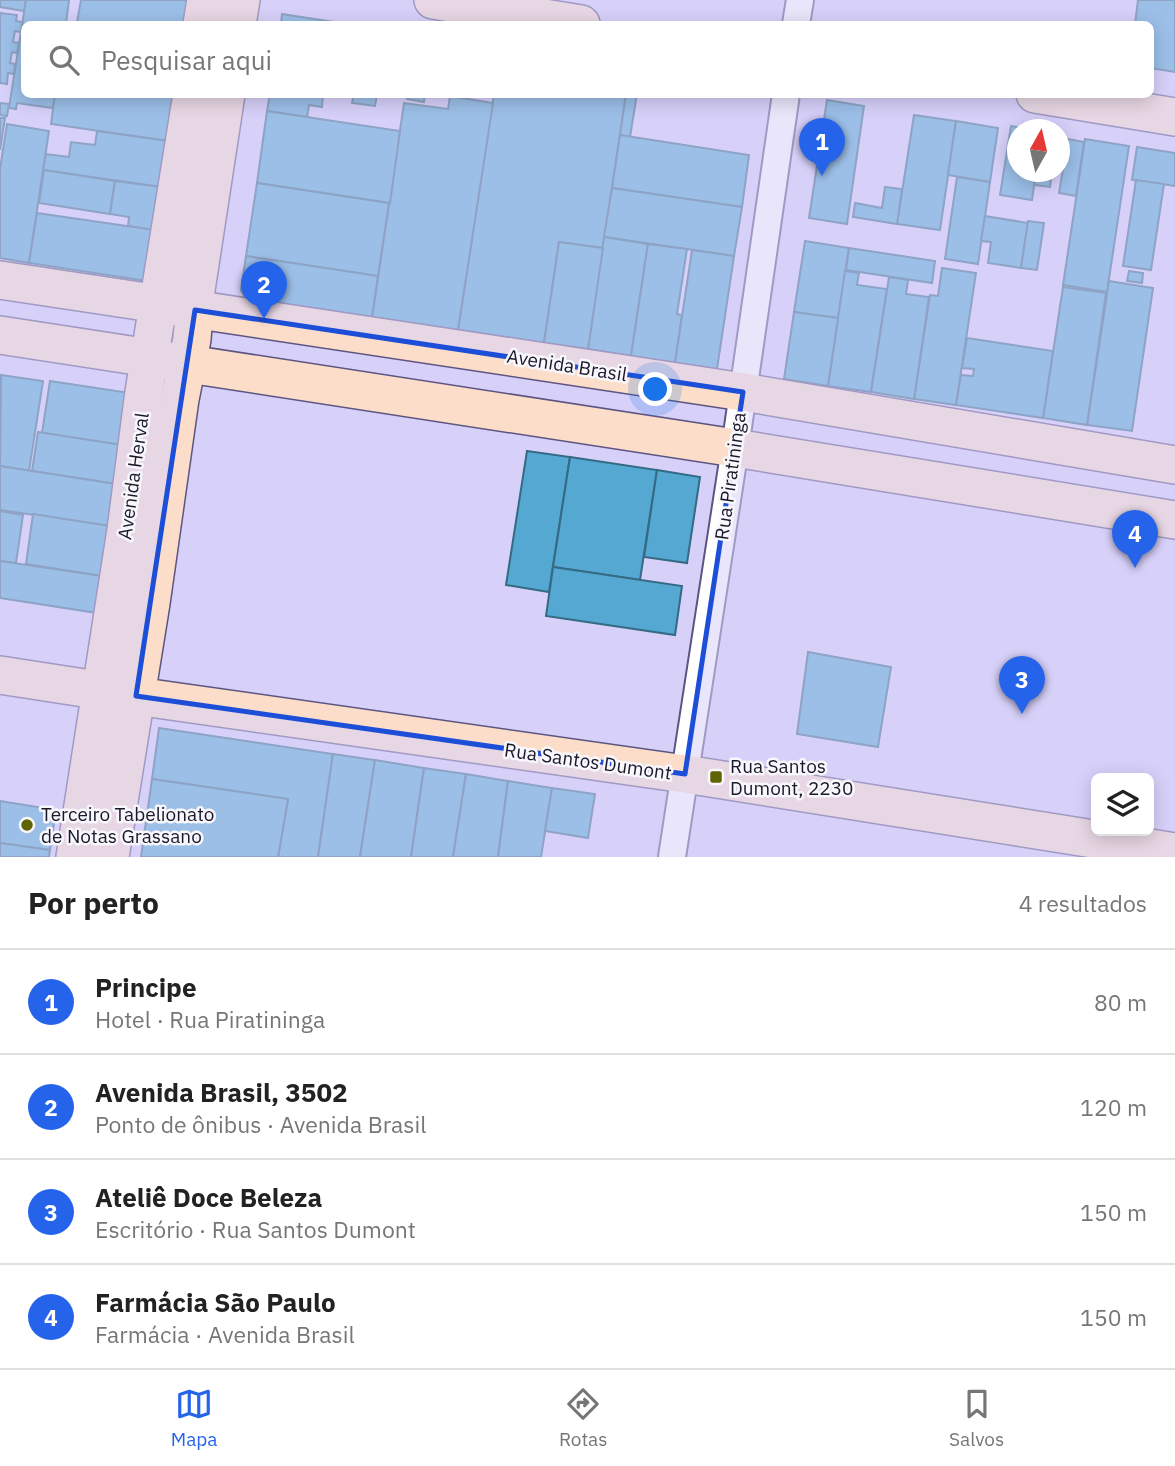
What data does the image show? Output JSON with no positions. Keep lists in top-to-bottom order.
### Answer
{
  "streets": {
    "main road": ["Avenida Brasil", "Avenida Herval", "Rua Santos Dumont"],
    "street": ["Rua Piratininga"]
  },
  "crossings": [
    ["Avenida Brasil", "Avenida Herval"],
    ["Avenida Brasil", "Rua Piratininga"],
    ["Avenida Herval", "Rua Santos Dumont"],
    ["Rua Piratininga", "Rua Santos Dumont"]
  ],
  "places": {
    "transit": ["Rua Santos Dumont, 2230"],
    "other": ["Terceiro Tabelionato de Notas Grassano"]
  },
  "north": "top",
  "page": {
    "search": "Pesquisar aqui",
    "pins": [
      "1",
      "2",
      "4",
      "3"
    ],
    "heading": ["Por perto", "4 resultados"],
    "list": [
      {
        "mark": "1",
        "name": "Principe",
        "note": "Hotel · Rua Piratininga",
        "value": "80 m"
      },
      {
        "mark": "2",
        "name": "Avenida Brasil, 3502",
        "note": "Ponto de ônibus · Avenida Brasil",
        "value": "120 m"
      },
      {
        "mark": "3",
        "name": "Ateliê Doce Beleza",
        "note": "Escritório · Rua Santos Dumont",
        "value": "150 m"
      },
      {
        "mark": "4",
        "name": "Farmácia São Paulo",
        "note": "Farmácia · Avenida Brasil",
        "value": "150 m"
      }
    ],
    "nav": ["Mapa", "Rotas", "Salvos"]
  }
}
